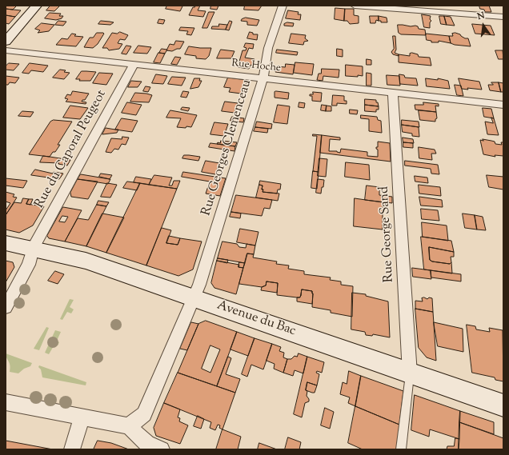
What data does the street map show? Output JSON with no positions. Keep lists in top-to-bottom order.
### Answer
{
  "streets": {
    "main road": ["Avenue du Bac"],
    "street": [
      "Rue Hoche",
      "Rue Georges Clemenceau",
      "Rue du Caporal Peugeot",
      "Rue George Sand"
    ]
  },
  "crossings": [
    ["Rue Hoche", "Rue Georges Clemenceau"],
    ["Rue Hoche", "Rue du Caporal Peugeot"],
    ["Rue Hoche", "Rue George Sand"],
    ["Rue Georges Clemenceau", "Avenue du Bac"],
    ["Rue du Caporal Peugeot", "Avenue du Bac"],
    ["Rue George Sand", "Avenue du Bac"]
  ],
  "north": "top"
}
